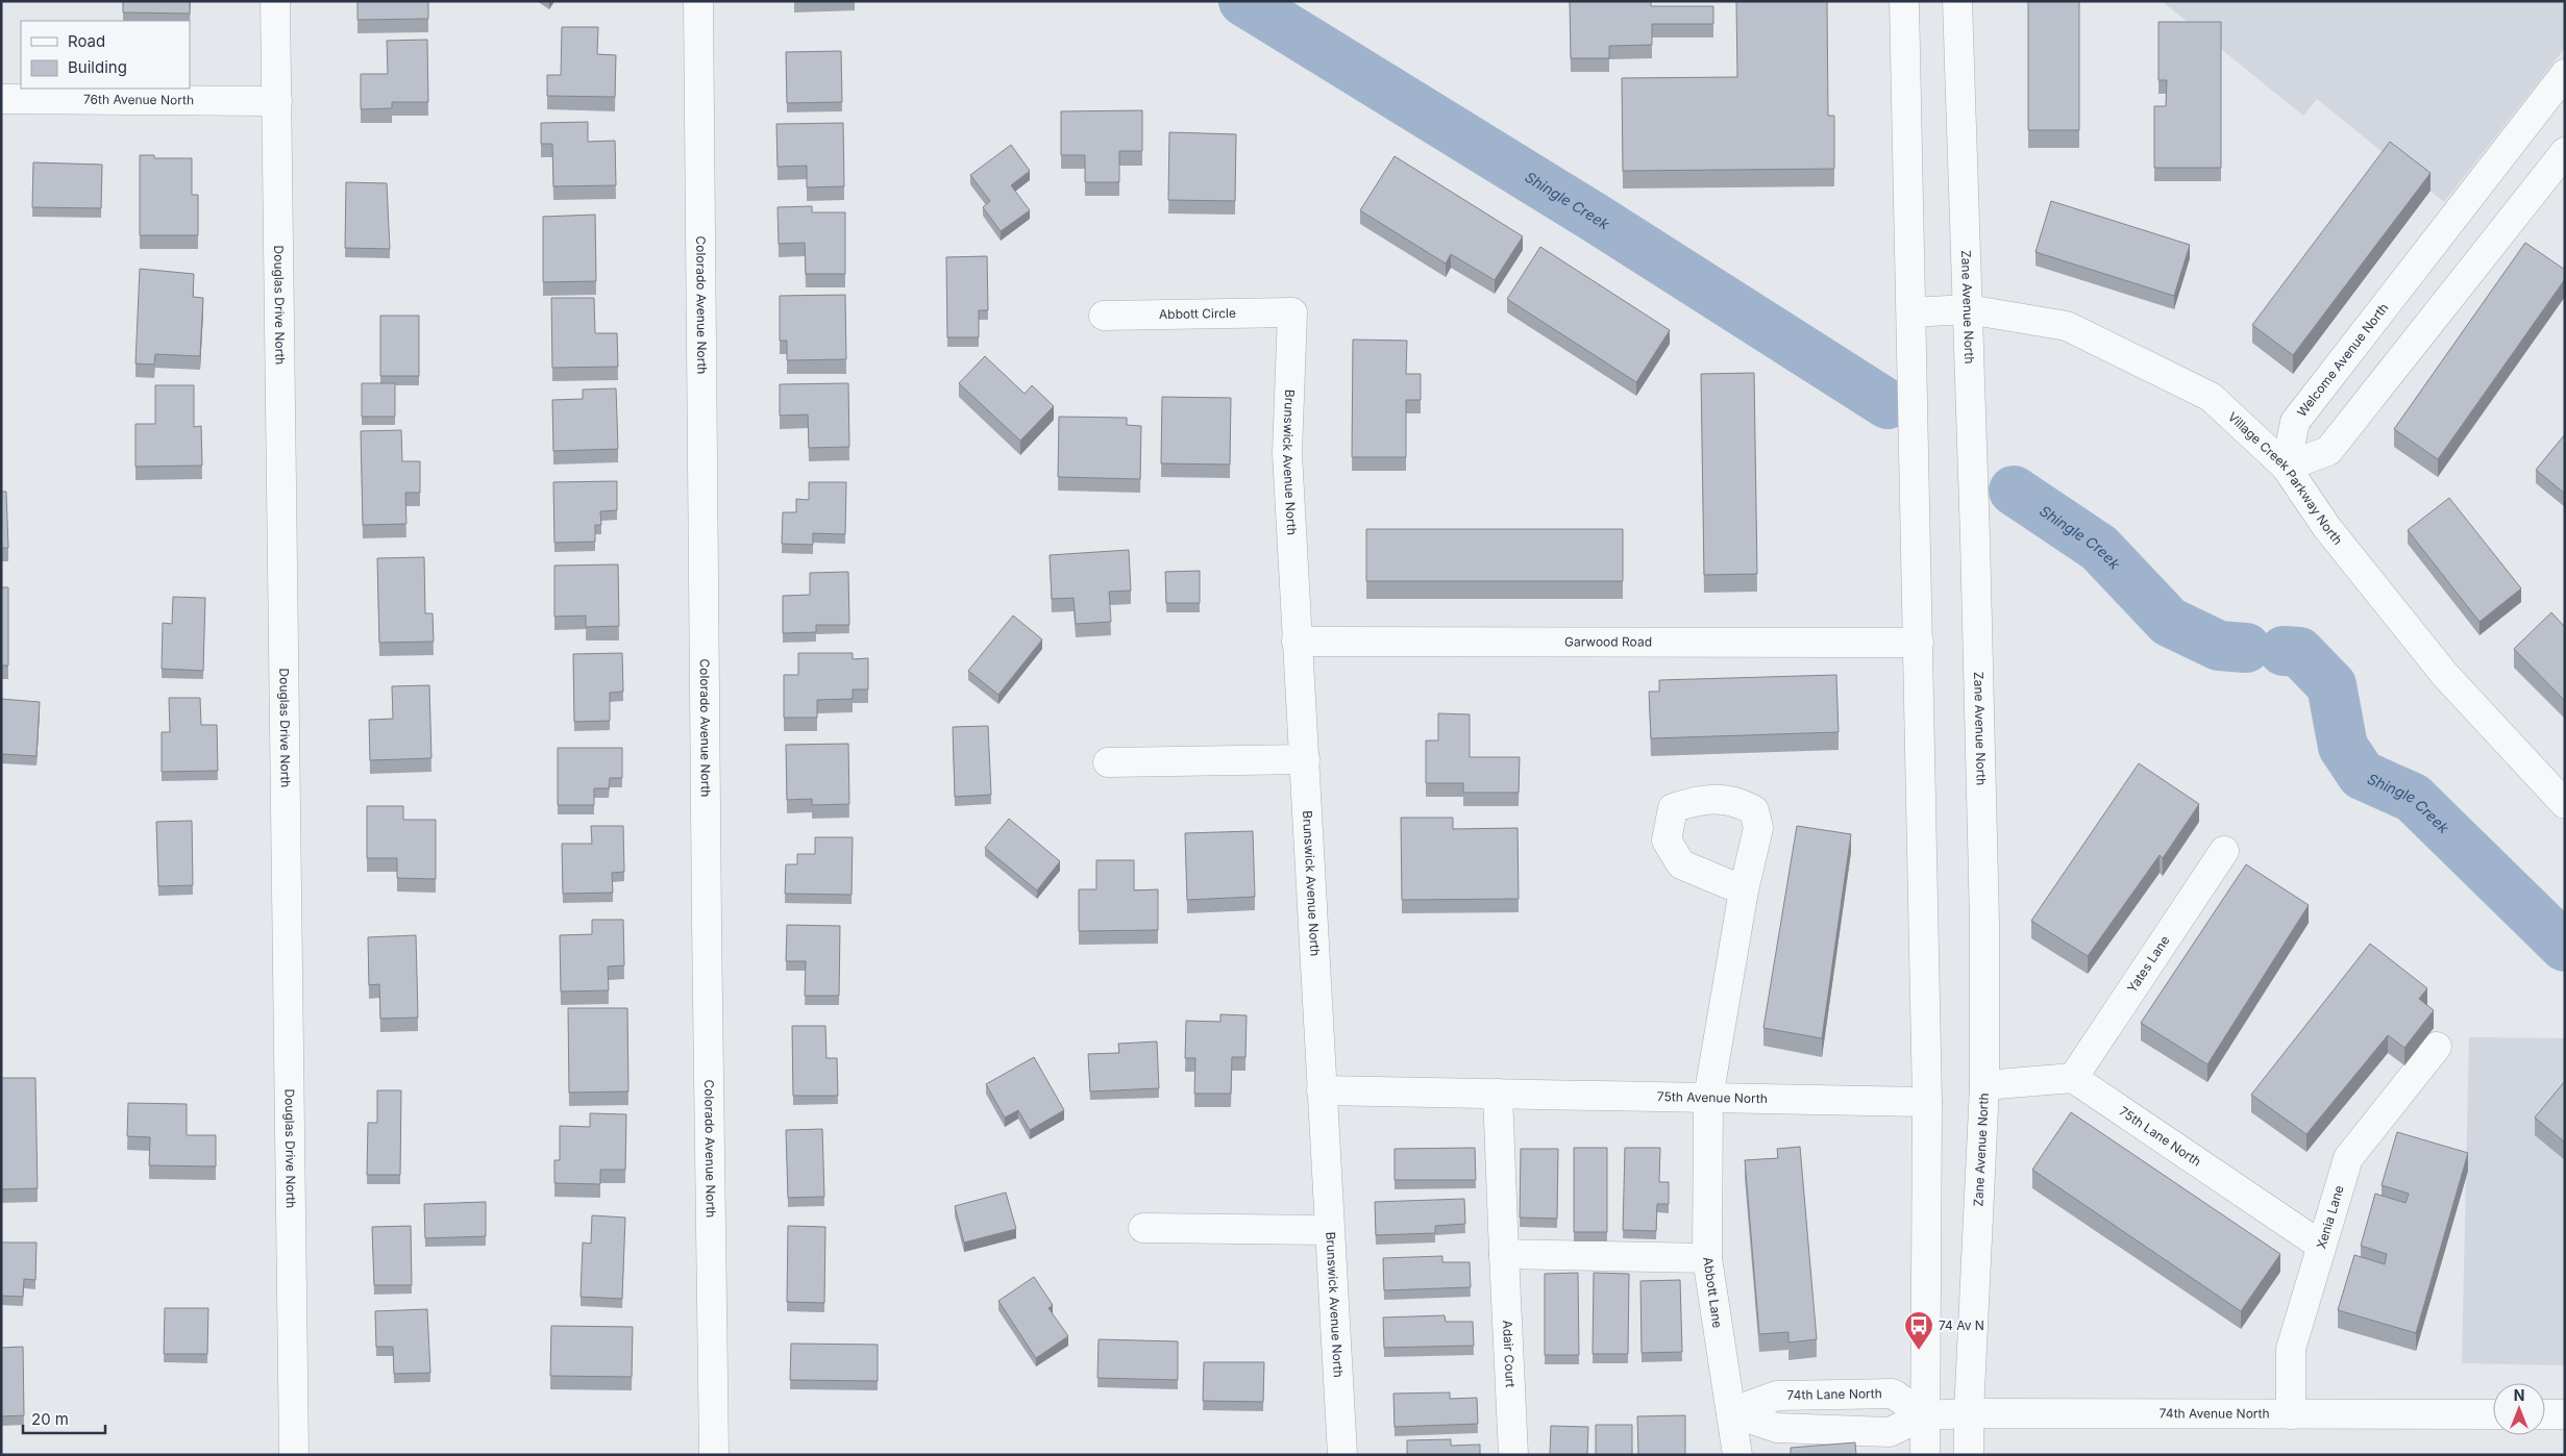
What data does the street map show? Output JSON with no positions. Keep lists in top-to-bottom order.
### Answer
{
  "streets": {
    "street": [
      "76th Avenue North",
      "Douglas Drive North",
      "Colorado Avenue North",
      "Zane Avenue North",
      "Abbott Circle",
      "Welcome Avenue North",
      "Brunswick Avenue North",
      "Village Creek Parkway North",
      "Garwood Road",
      "Yates Lane",
      "75th Avenue North",
      "75th Lane North",
      "Xenia Lane",
      "Abbott Lane",
      "Adair Court",
      "74th Lane North",
      "74th Avenue North"
    ]
  },
  "crossings": [
    ["76th Avenue North", "Douglas Drive North"],
    ["Zane Avenue North", "Village Creek Parkway North"],
    ["Zane Avenue North", "74th Avenue North"],
    ["Abbott Circle", "Brunswick Avenue North"],
    ["Welcome Avenue North", "Village Creek Parkway North"],
    ["Brunswick Avenue North", "Garwood Road"],
    ["Brunswick Avenue North", "75th Avenue North"],
    ["Yates Lane", "75th Lane North"],
    ["75th Avenue North", "Abbott Lane"],
    ["75th Lane North", "Xenia Lane"],
    ["Xenia Lane", "74th Avenue North"],
    ["Abbott Lane", "74th Lane North"],
    ["74th Lane North", "74th Avenue North"]
  ],
  "water": ["Shingle Creek"],
  "places": {
    "bus stop": ["74 Av N"]
  },
  "legend": ["Road", "Building"],
  "scale_bar": "20 m",
  "north": "top"
}
